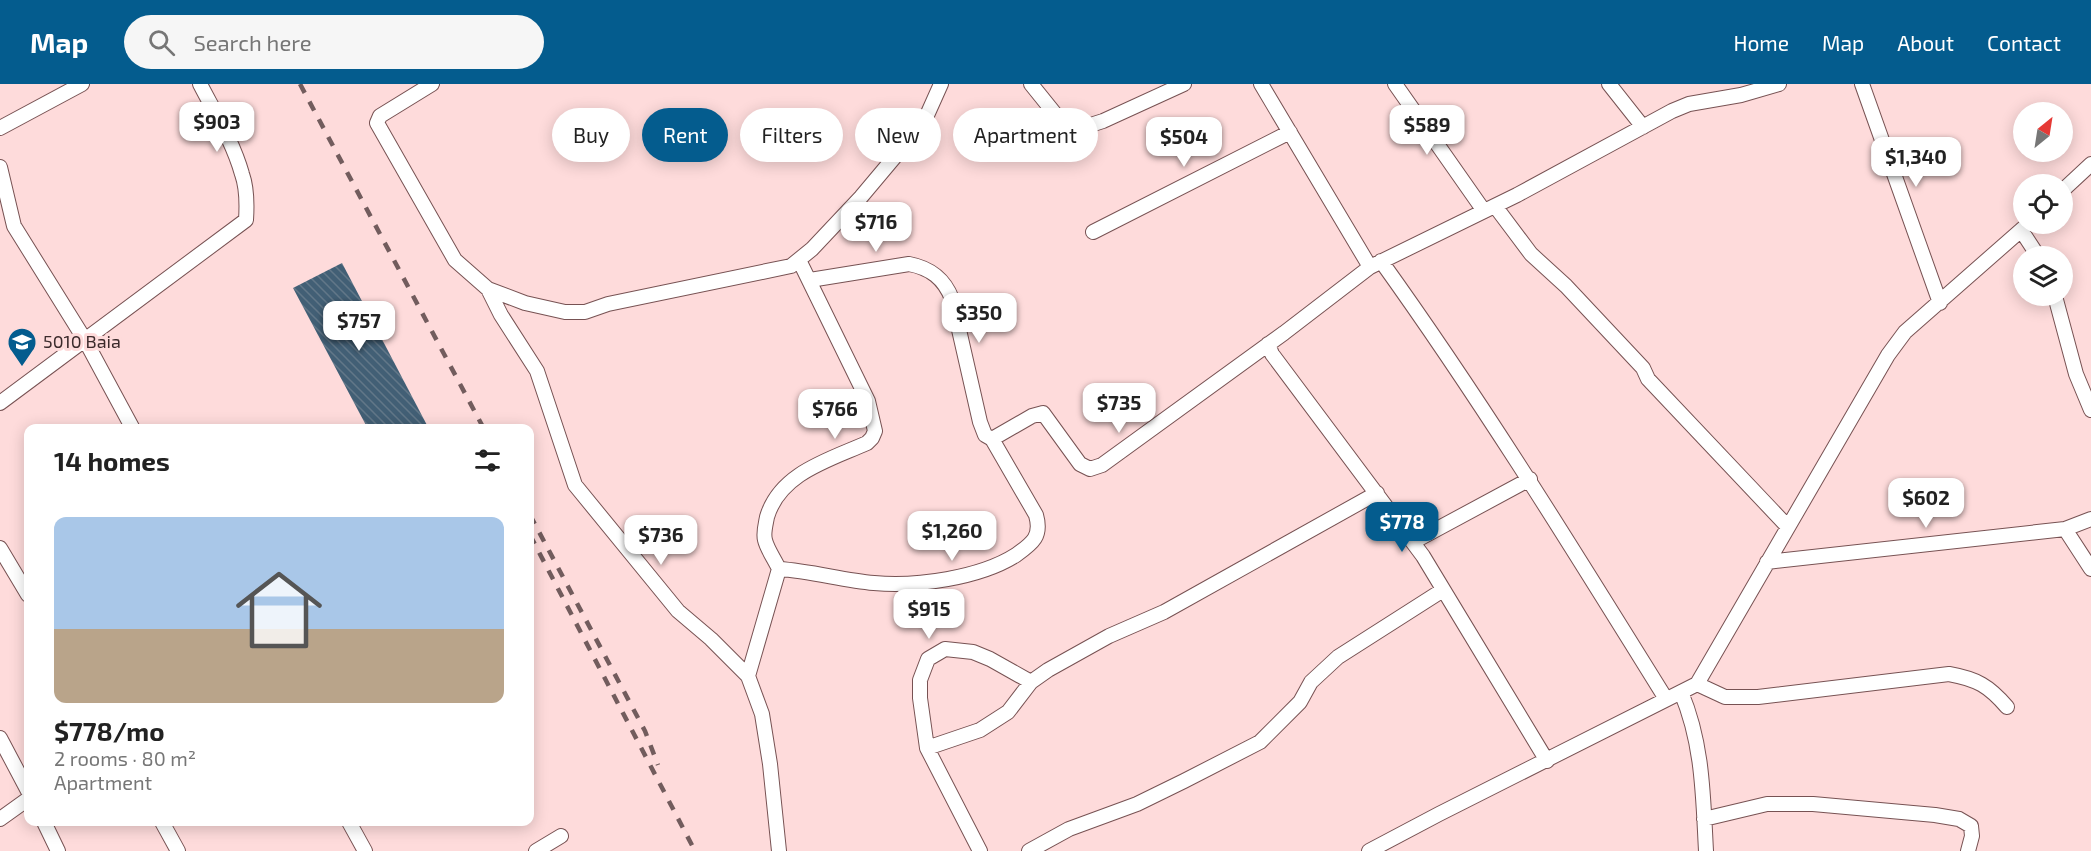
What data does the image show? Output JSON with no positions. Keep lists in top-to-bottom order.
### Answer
{
  "places": {
    "school or university": ["5010 Baia"]
  },
  "north": "top right",
  "page": {
    "header": "Map",
    "search": "Search here",
    "nav": [
      "Home",
      "Map",
      "About",
      "Contact"
    ],
    "price": [
      "$903",
      "$589",
      "$504",
      "$1,340",
      "$716",
      "$350",
      "$757",
      "$735",
      "$766",
      "$602",
      "$778",
      "$1,260",
      "$736",
      "$915"
    ],
    "chip": [
      "Buy",
      "Rent",
      "Filters",
      "New",
      "Apartment"
    ],
    "heading": "14 homes",
    "list": [
      {
        "name": "$778/mo",
        "note": "2 rooms · 80 m² · Apartment"
      }
    ]
  }
}
